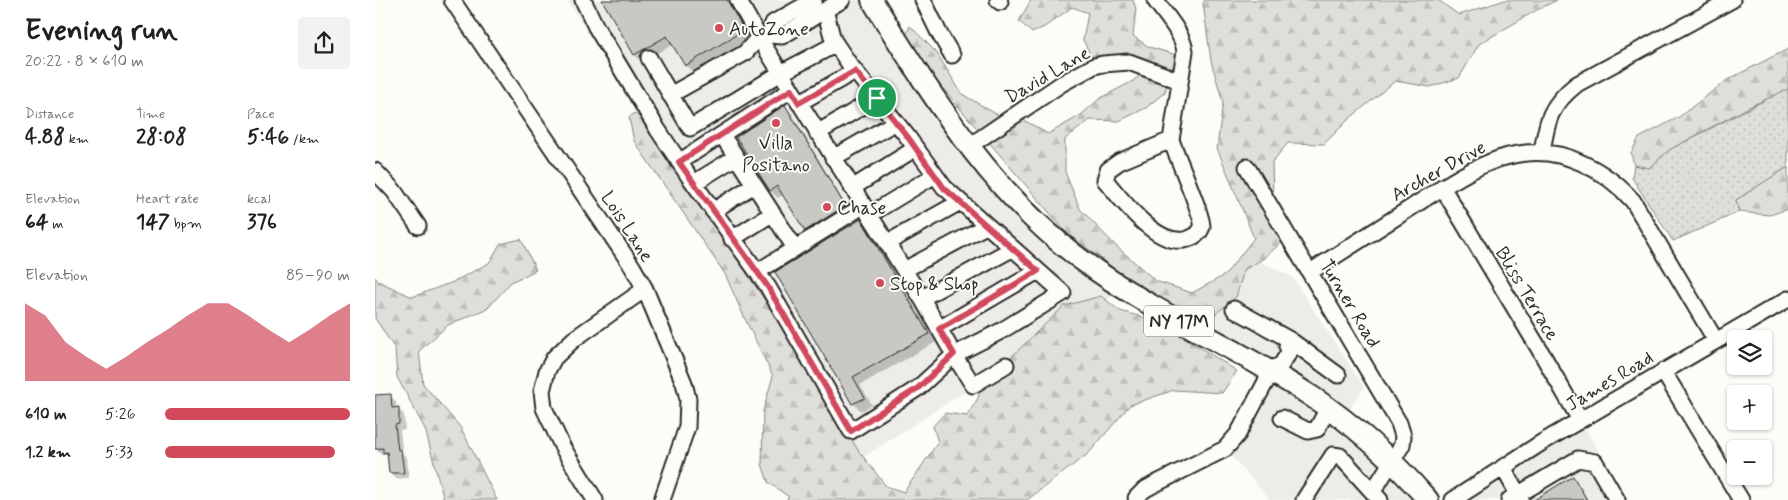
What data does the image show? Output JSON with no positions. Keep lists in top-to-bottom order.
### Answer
{
  "streets": {
    "main road": ["NY 17M"],
    "street": [
      "David Lane",
      "Archer Drive",
      "Lois Lane",
      "Bliss Terrace",
      "Turner Road",
      "James Road"
    ]
  },
  "crossings": [
    ["David Lane", "NY 17M"],
    ["Archer Drive", "Bliss Terrace"],
    ["Archer Drive", "Turner Road"],
    ["Archer Drive", "James Road"],
    ["Bliss Terrace", "James Road"],
    ["Turner Road", "NY 17M"]
  ],
  "places": [
    "AutoZone",
    "Villa Positano",
    "Chase",
    "Stop & Shop"
  ],
  "page": {
    "heading": ["Evening run", "20:22 · 8 × 610 m"],
    "stats": [
      ["Distance", "4.88 km"],
      ["Time", "28:08"],
      ["Pace", "5:46 /km"],
      ["Elevation", "64 m"],
      ["Heart rate", "147 bpm"],
      ["kcal", "376"]
    ],
    "chart": ["Elevation", "85–90 m"],
    "map_buttons": ["+", "−"],
    "list": [
      {
        "name": "610 m",
        "note": "5:26"
      },
      {
        "name": "1.2 km",
        "note": "5:33"
      }
    ]
  }
}
